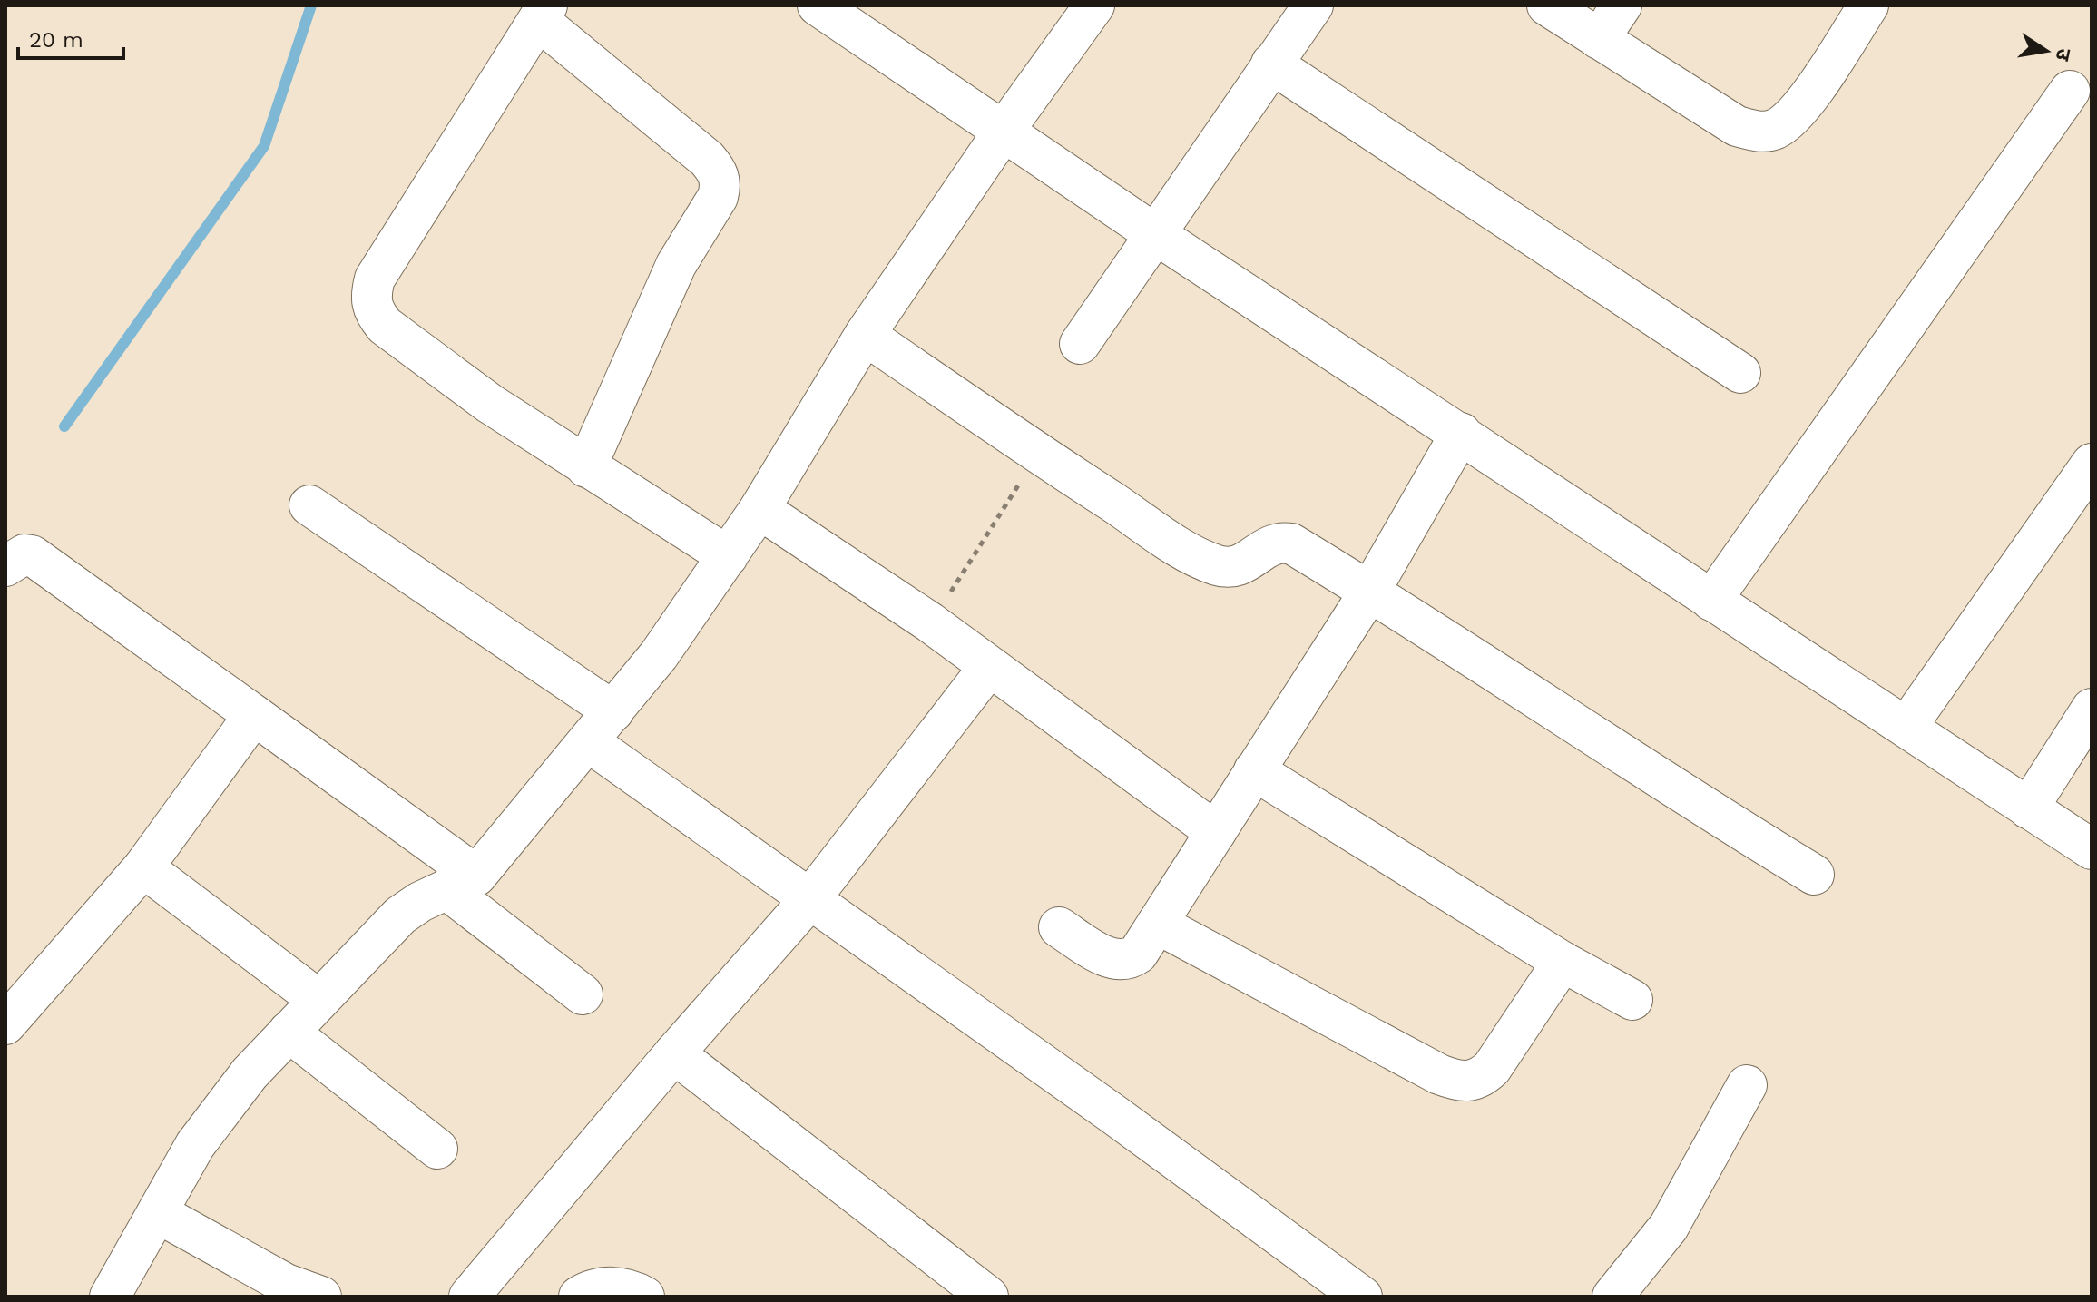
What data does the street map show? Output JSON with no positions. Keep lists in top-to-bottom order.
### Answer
{
  "scale_bar": "20 m",
  "north": "right"
}
